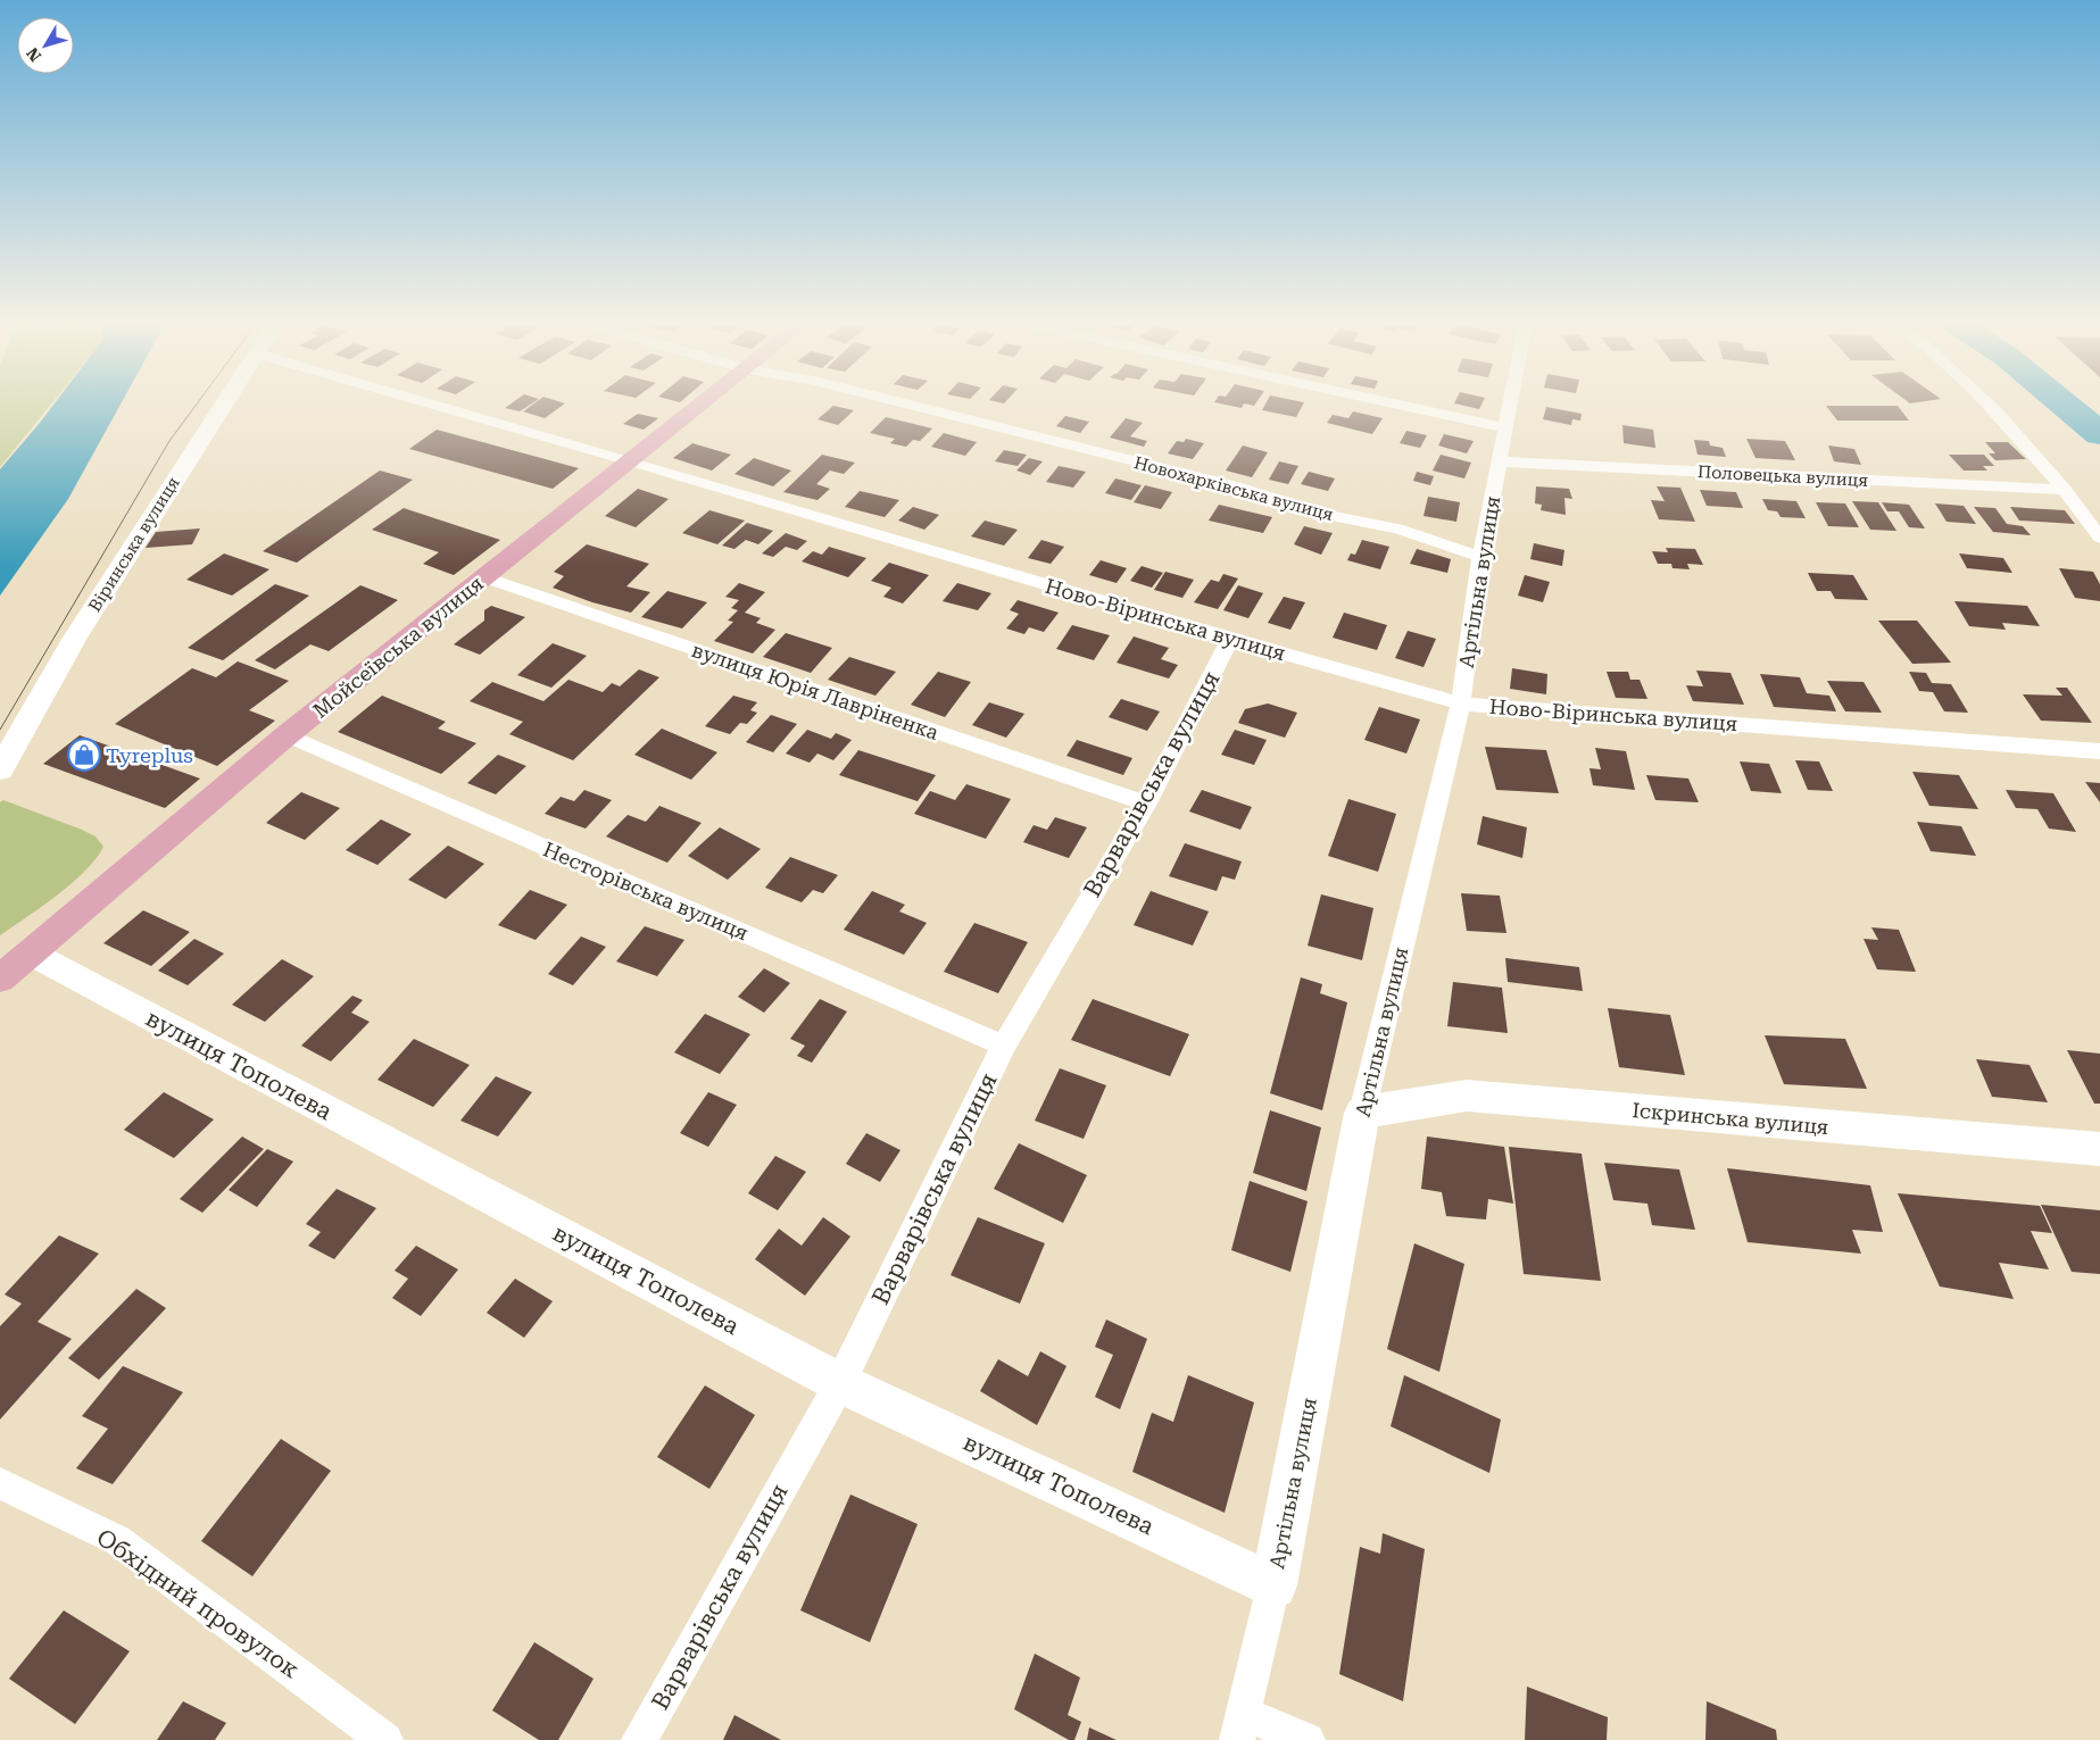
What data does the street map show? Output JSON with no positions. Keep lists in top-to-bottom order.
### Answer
{
  "streets": {
    "main road": ["Мойсеївська вулиця"],
    "street": [
      "Половецька вулиця",
      "Новохарківська вулиця",
      "Віринська вулиця",
      "Артільна вулиця",
      "Ново-Віринська вулиця",
      "вулиця Юрія Лавріненка",
      "Варварівська вулиця",
      "Несторівська вулиця",
      "вулиця Тополева",
      "Іскринська вулиця",
      "Обхідний провулок"
    ]
  },
  "crossings": [
    ["Половецька вулиця", "Артільна вулиця"],
    ["Новохарківська вулиця", "Артільна вулиця"],
    ["Артільна вулиця", "Ново-Віринська вулиця"],
    ["Артільна вулиця", "вулиця Тополева"],
    ["Артільна вулиця", "Іскринська вулиця"],
    ["Ново-Віринська вулиця", "Мойсеївська вулиця"],
    ["Ново-Віринська вулиця", "Варварівська вулиця"],
    ["Мойсеївська вулиця", "вулиця Юрія Лавріненка"],
    ["Мойсеївська вулиця", "Несторівська вулиця"],
    ["Мойсеївська вулиця", "вулиця Тополева"],
    ["вулиця Юрія Лавріненка", "Варварівська вулиця"],
    ["Варварівська вулиця", "Несторівська вулиця"],
    ["Варварівська вулиця", "вулиця Тополева"]
  ],
  "places": {
    "shop": ["Tyreplus"]
  },
  "north": "bottom left"
}
